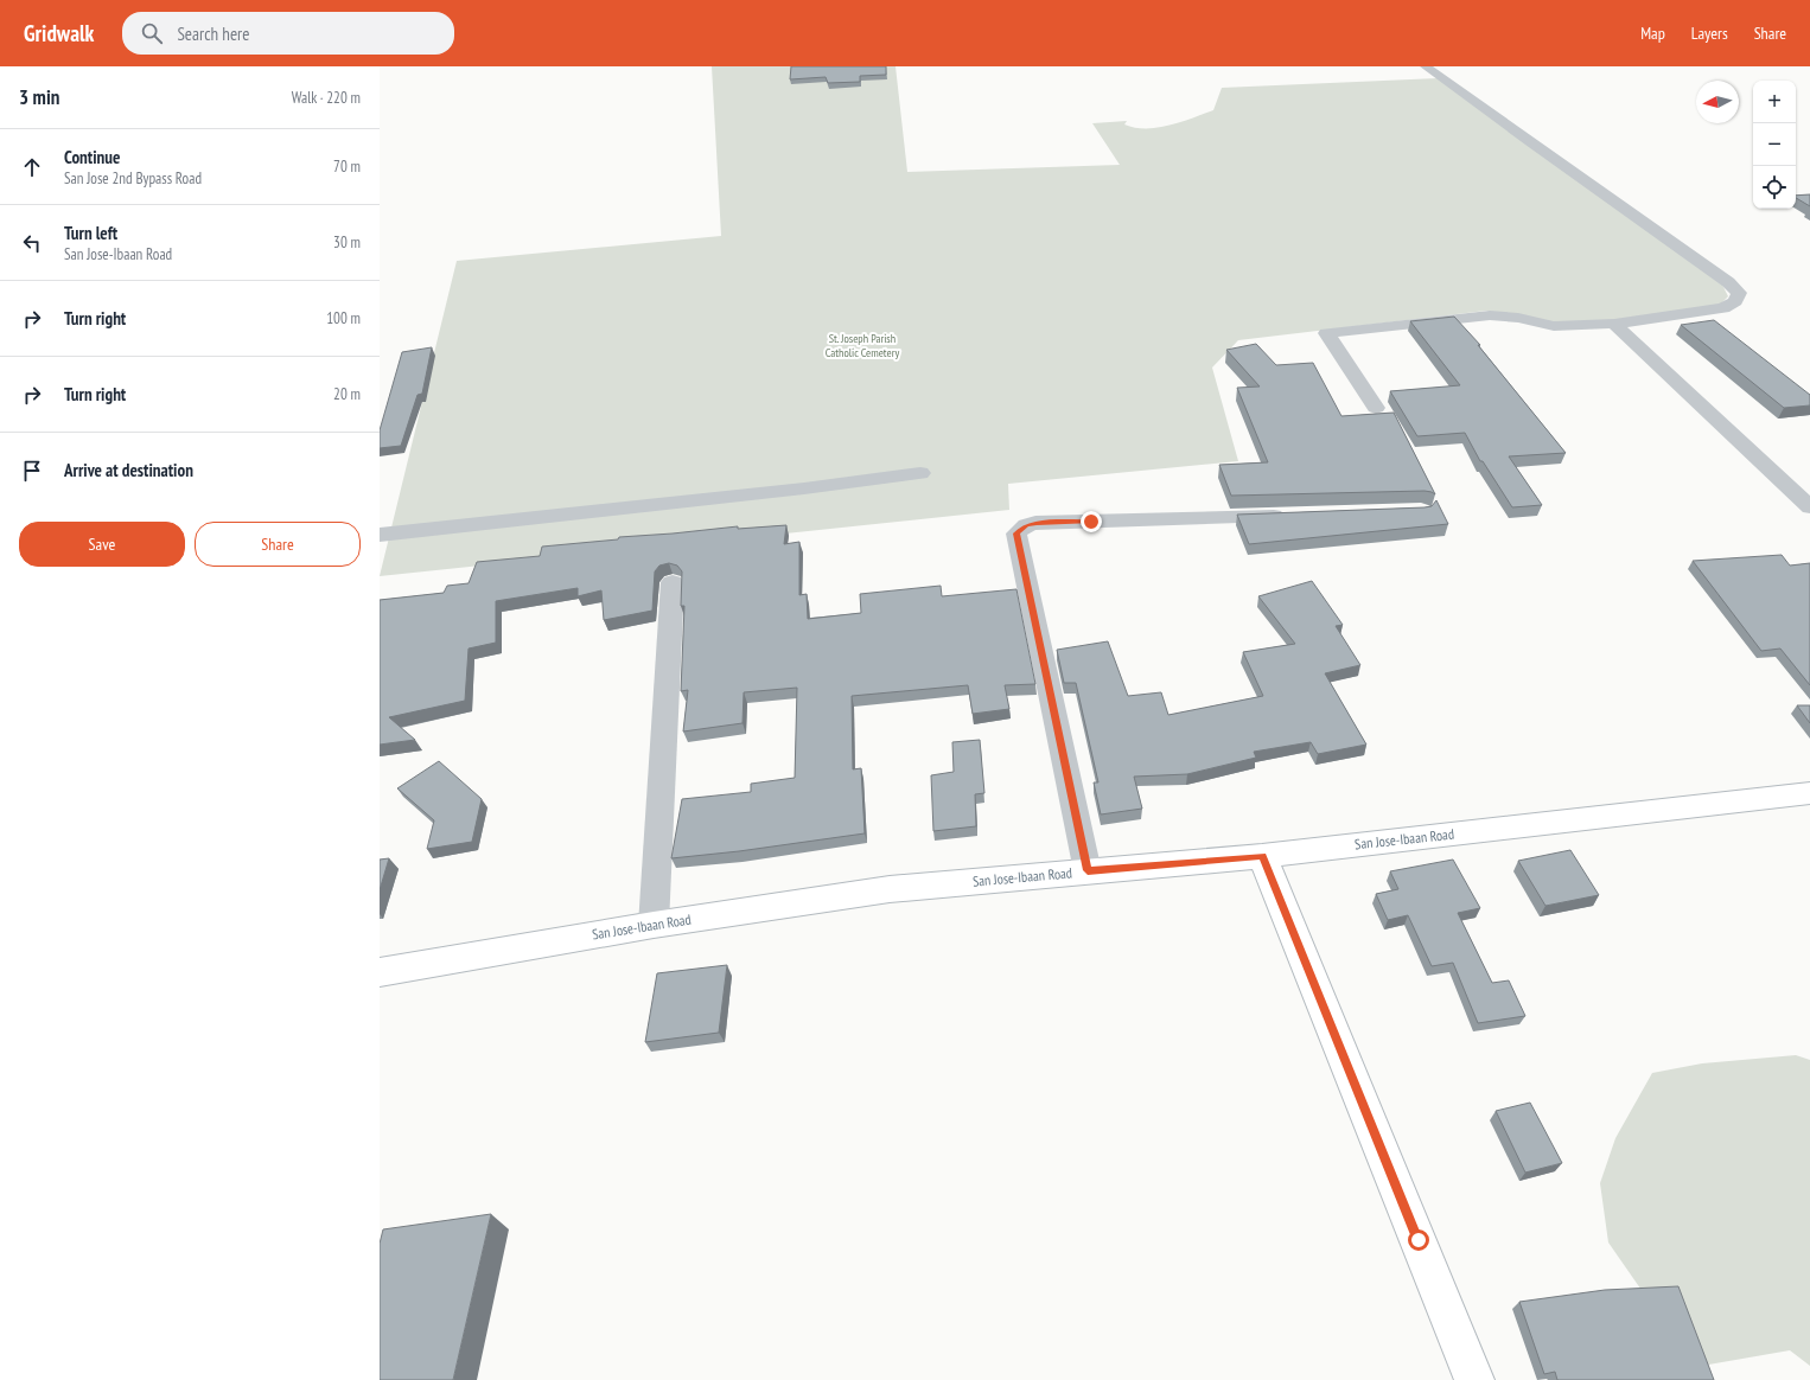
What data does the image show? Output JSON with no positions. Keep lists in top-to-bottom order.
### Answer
{
  "streets": {
    "main road": ["San Jose-Ibaan Road"]
  },
  "parks": ["St. Joseph Parish Catholic Cemetery"],
  "north": "left",
  "page": {
    "header": "Gridwalk",
    "search": "Search here",
    "nav": ["Map", "Layers", "Share"],
    "heading": ["3 min", "Walk · 220 m"],
    "map_buttons": ["+", "−"],
    "list": [
      ["Continue", "San Jose 2nd Bypass Road", "70 m"],
      ["Turn left", "San Jose-Ibaan Road", "30 m"],
      ["Turn right", "100 m"],
      ["Turn right", "20 m"],
      "Arrive at destination"
    ],
    "buttons": ["Save", "Share"]
  }
}
